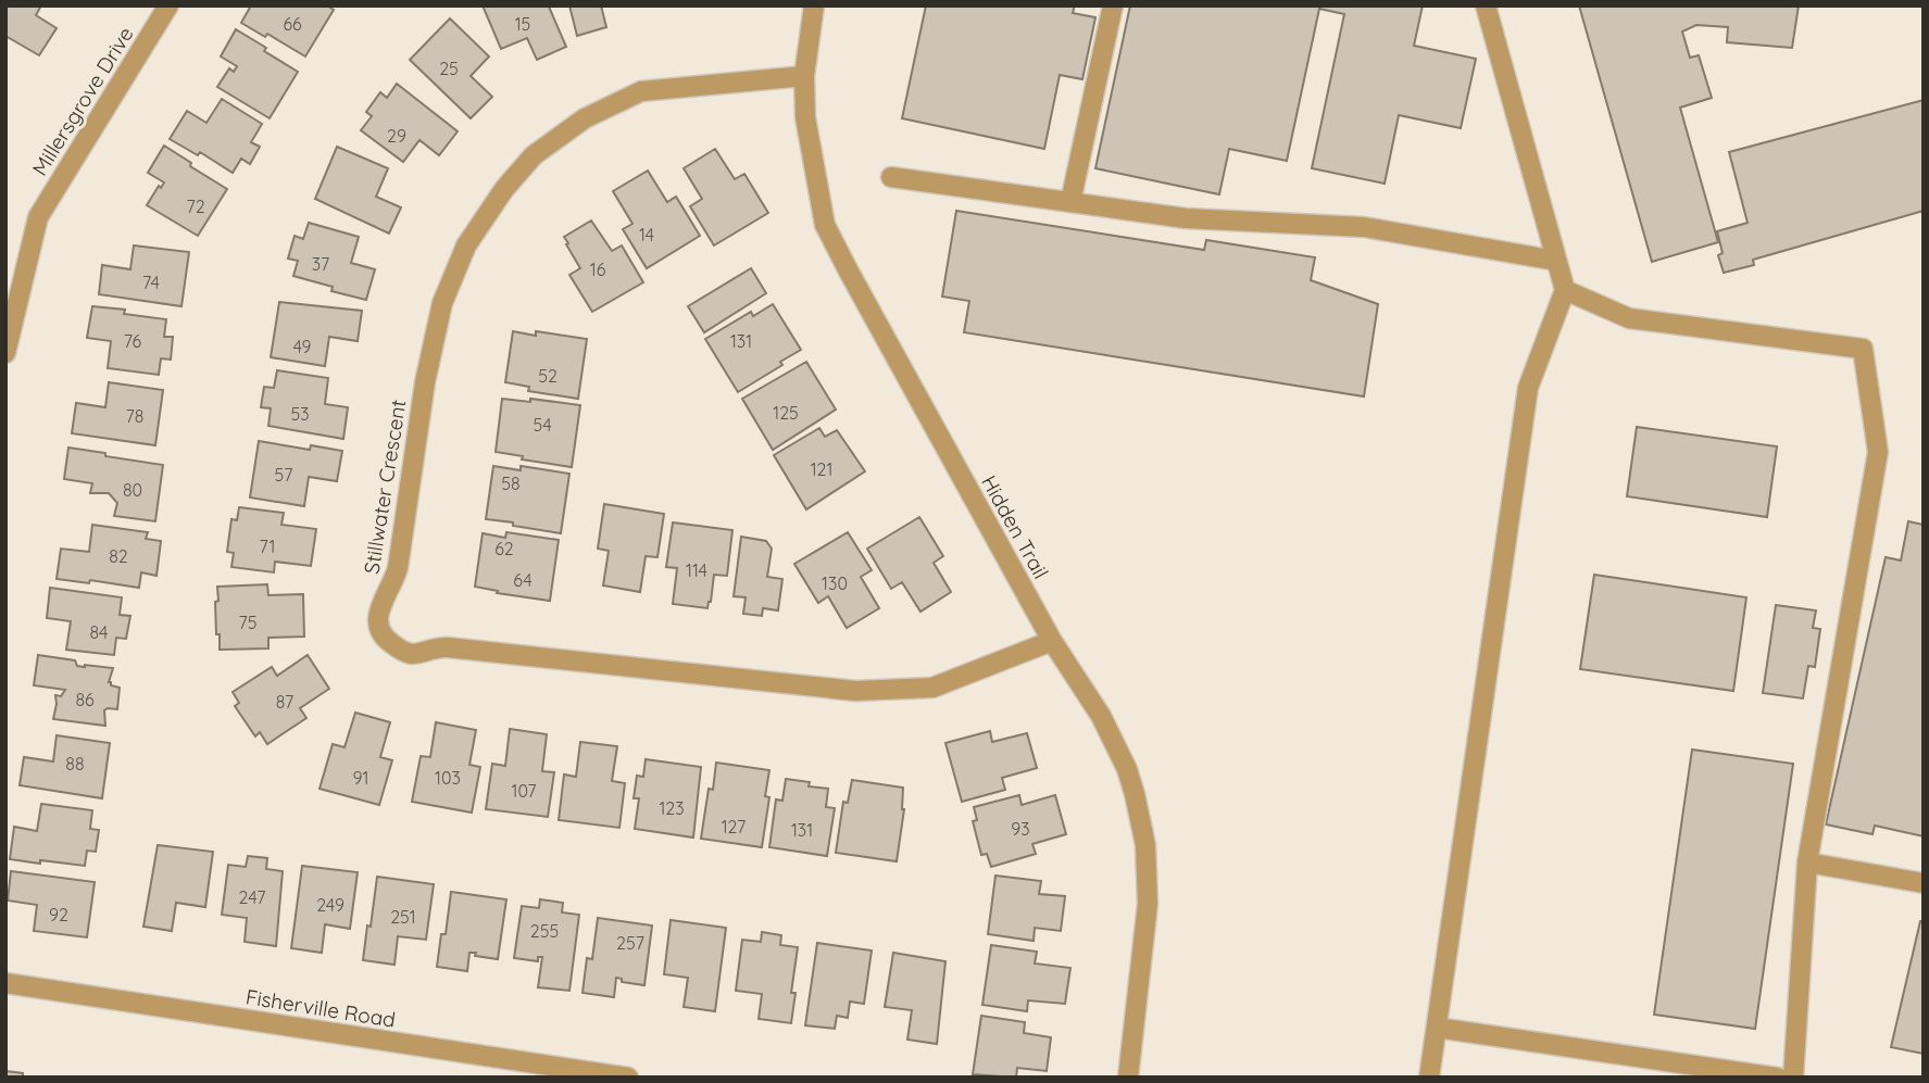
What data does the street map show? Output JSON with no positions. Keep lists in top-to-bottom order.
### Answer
{
  "streets": {
    "street": [
      "Millersgrove Drive",
      "Stillwater Crescent",
      "Hidden Trail",
      "Fisherville Road"
    ]
  },
  "crossings": [
    ["Stillwater Crescent", "Hidden Trail"]
  ],
  "house_numbers": [
    "66",
    "15",
    "25",
    "29",
    "72",
    "14",
    "37",
    "16",
    "74",
    "76",
    "131",
    "49",
    "52",
    "125",
    "53",
    "78",
    "54",
    "121",
    "57",
    "58",
    "80",
    "71",
    "62",
    "82",
    "114",
    "64",
    "130",
    "75",
    "84",
    "86",
    "87",
    "88",
    "91",
    "103",
    "107",
    "123",
    "127",
    "93",
    "131",
    "247",
    "249",
    "92",
    "251",
    "255",
    "257"
  ]
}
